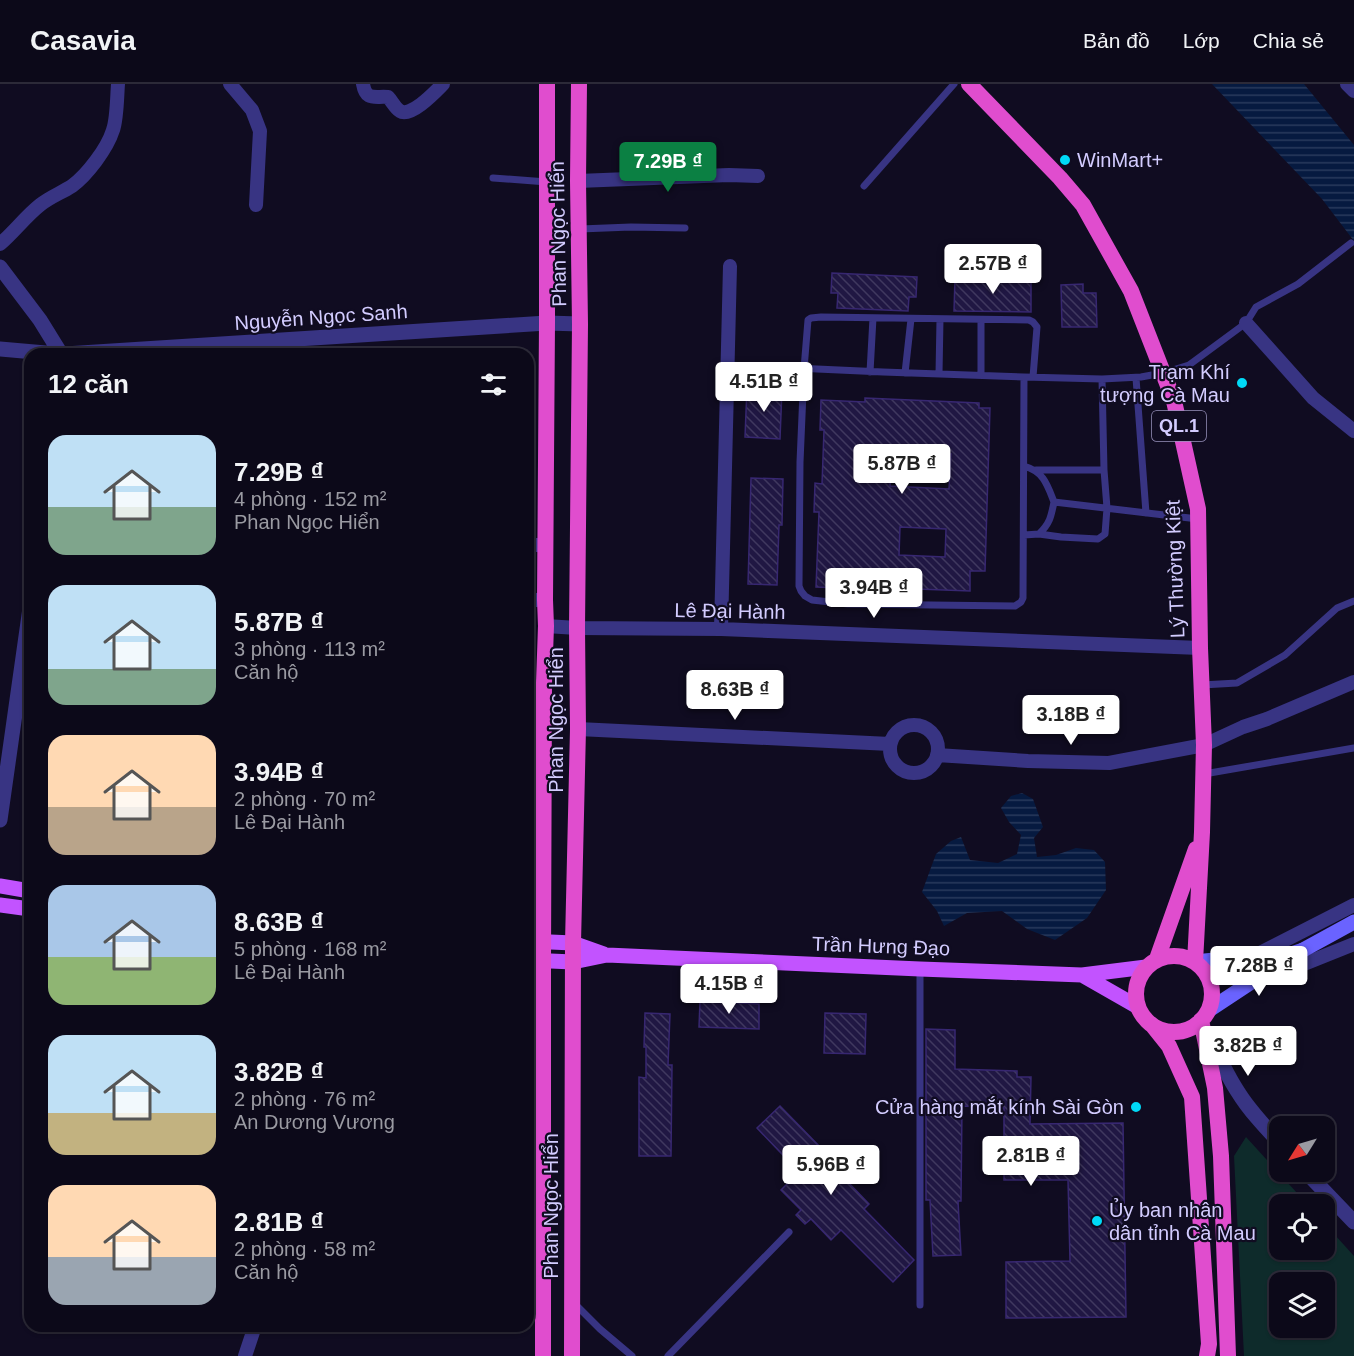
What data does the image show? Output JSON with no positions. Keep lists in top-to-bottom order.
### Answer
{
  "streets": {
    "highway": ["Phan Ngọc Hiển", "QL.1", "Lý Thường Kiệt"],
    "main road": ["Trần Hưng Đạo"],
    "street": ["Nguyễn Ngọc Sanh", "Lê Đại Hành"]
  },
  "crossings": [
    ["Phan Ngọc Hiển", "Nguyễn Ngọc Sanh"],
    ["Phan Ngọc Hiển", "Lê Đại Hành"],
    ["Phan Ngọc Hiển", "Trần Hưng Đạo"],
    ["QL.1", "Lý Thường Kiệt"],
    ["QL.1", "Trần Hưng Đạo"],
    ["Lý Thường Kiệt", "Lê Đại Hành"],
    ["Lý Thường Kiệt", "Trần Hưng Đạo"]
  ],
  "places": [
    "WinMart+",
    "Trạm Khí tượng Cà Mau",
    "Cửa hàng mắt kính Sài Gòn",
    "Ủy ban nhân dân tỉnh Cà Mau"
  ],
  "north": "bottom left",
  "page": {
    "header": "Casavia",
    "nav": ["Bản đồ", "Lớp", "Chia sẻ"],
    "price": [
      "7.29B ₫",
      "2.57B ₫",
      "4.51B ₫",
      "5.87B ₫",
      "3.94B ₫",
      "8.63B ₫",
      "3.18B ₫",
      "7.28B ₫",
      "4.15B ₫",
      "3.82B ₫",
      "2.81B ₫",
      "5.96B ₫"
    ],
    "heading": "12 căn",
    "list": [
      {
        "name": "7.29B ₫",
        "note": "4 phòng · 152 m² · Phan Ngọc Hiển"
      },
      {
        "name": "5.87B ₫",
        "note": "3 phòng · 113 m² · Căn hộ"
      },
      {
        "name": "3.94B ₫",
        "note": "2 phòng · 70 m² · Lê Đại Hành"
      },
      {
        "name": "8.63B ₫",
        "note": "5 phòng · 168 m² · Lê Đại Hành"
      },
      {
        "name": "3.82B ₫",
        "note": "2 phòng · 76 m² · An Dương Vương"
      },
      {
        "name": "2.81B ₫",
        "note": "2 phòng · 58 m² · Căn hộ"
      }
    ]
  }
}
